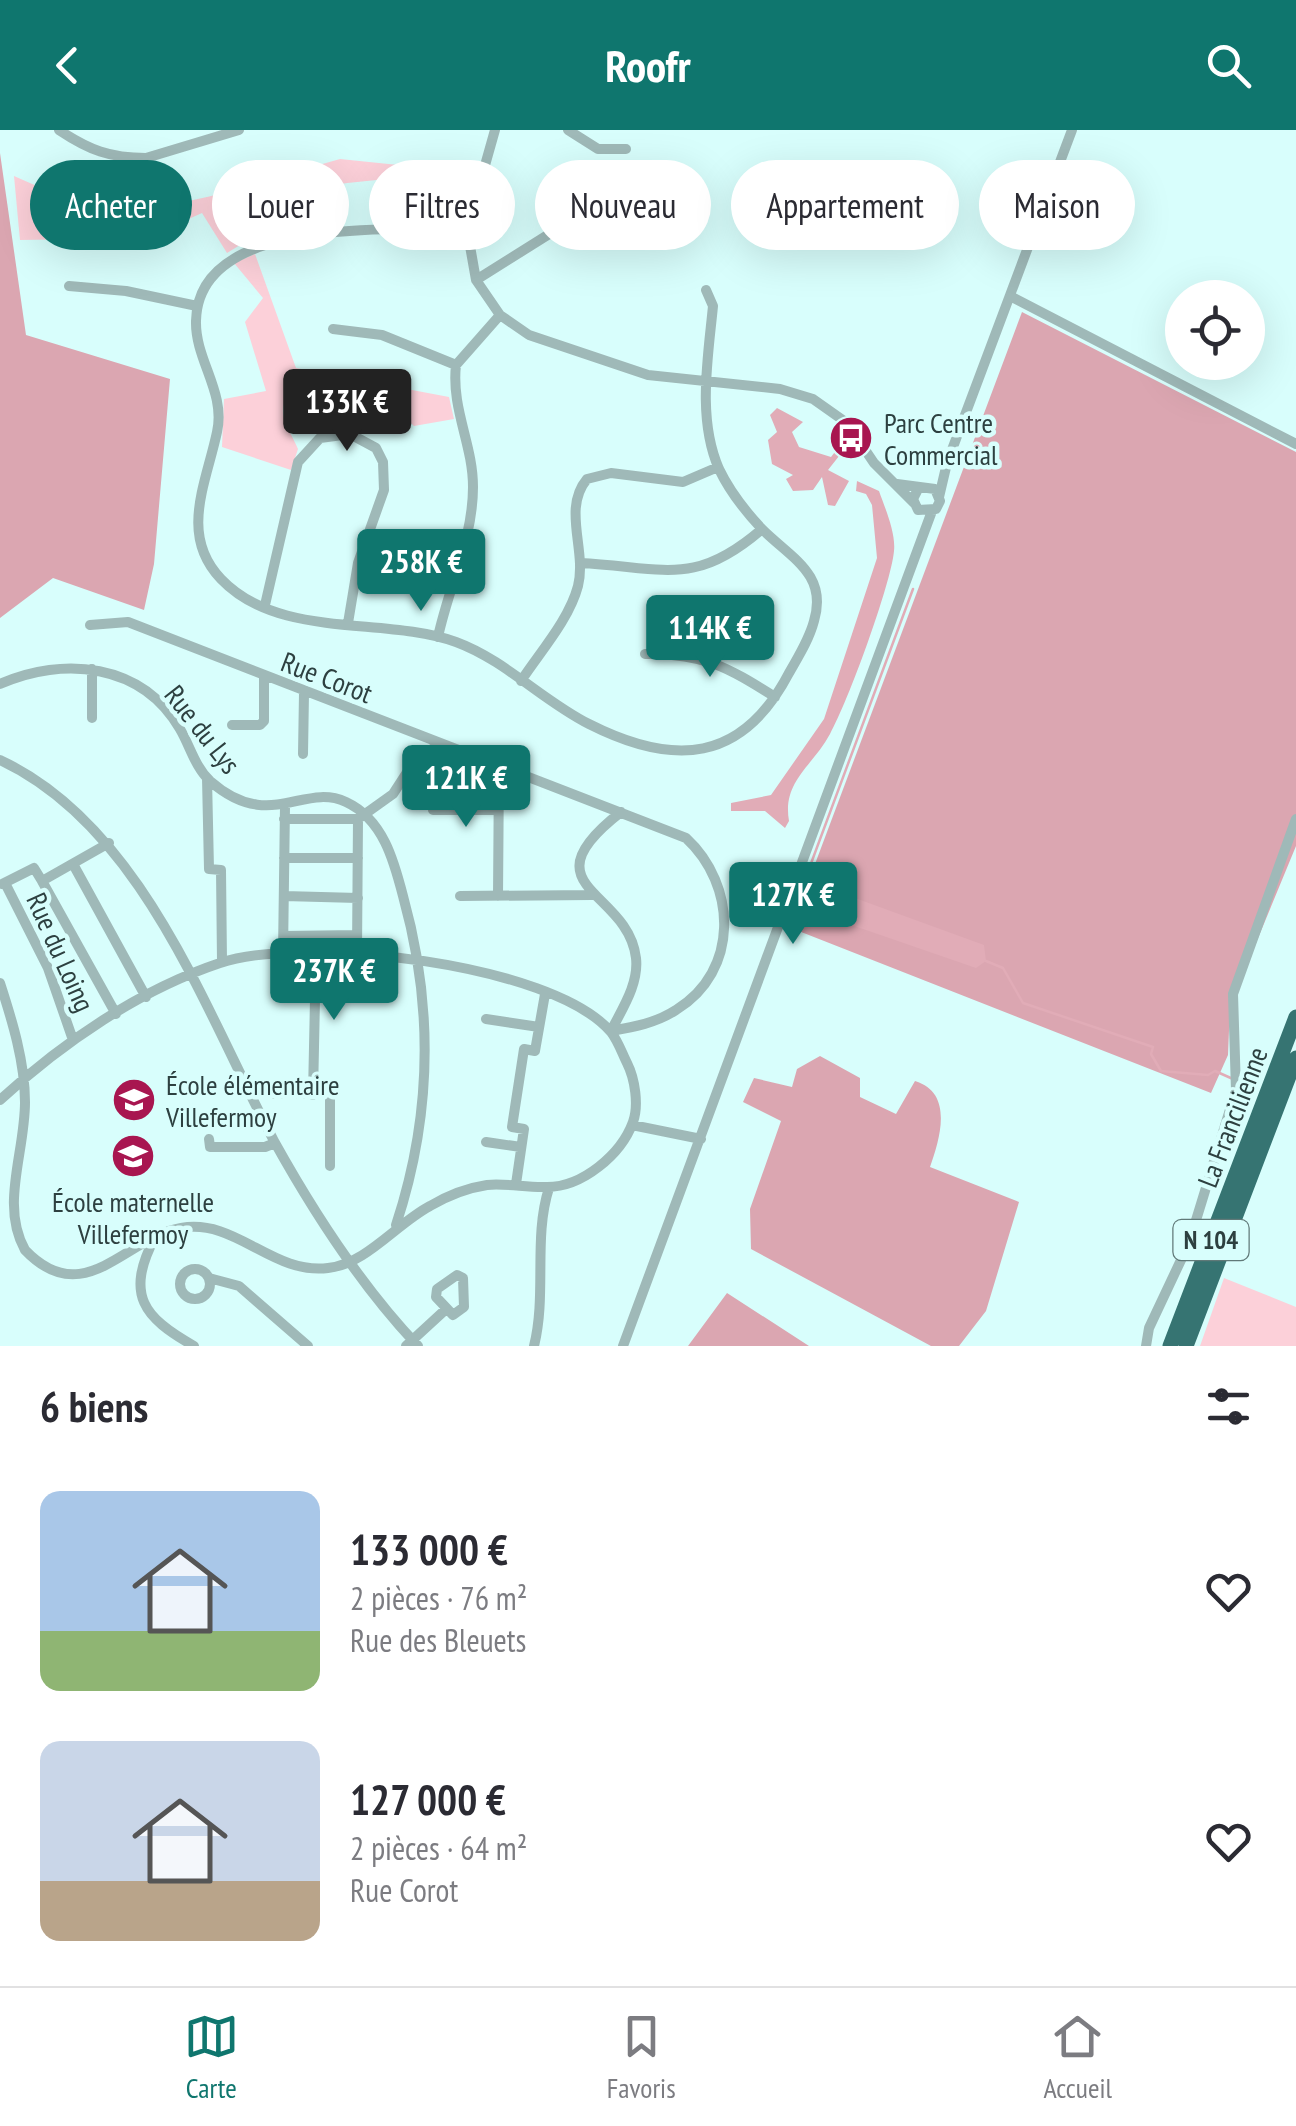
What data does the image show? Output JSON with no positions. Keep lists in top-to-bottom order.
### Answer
{
  "streets": {
    "highway": ["La Francilienne", "N 104"],
    "street": ["Rue Corot", "Rue du Lys", "Rue du Loing"]
  },
  "places": {
    "bus stop": ["Parc Centre Commercial"],
    "school or university": ["École élémentaire Villefermoy", "École maternelle Villefermoy"]
  },
  "page": {
    "header": "Roofr",
    "chip": [
      "Acheter",
      "Louer",
      "Filtres",
      "Nouveau",
      "Appartement",
      "Maison"
    ],
    "price": [
      "133K €",
      "258K €",
      "114K €",
      "121K €",
      "127K €",
      "237K €"
    ],
    "heading": "6 biens",
    "list": [
      {
        "name": "133 000 €",
        "note": "2 pièces · 76 m² · Rue des Bleuets"
      },
      {
        "name": "127 000 €",
        "note": "2 pièces · 64 m² · Rue Corot"
      }
    ],
    "tabs": ["Carte", "Favoris", "Accueil"]
  }
}
